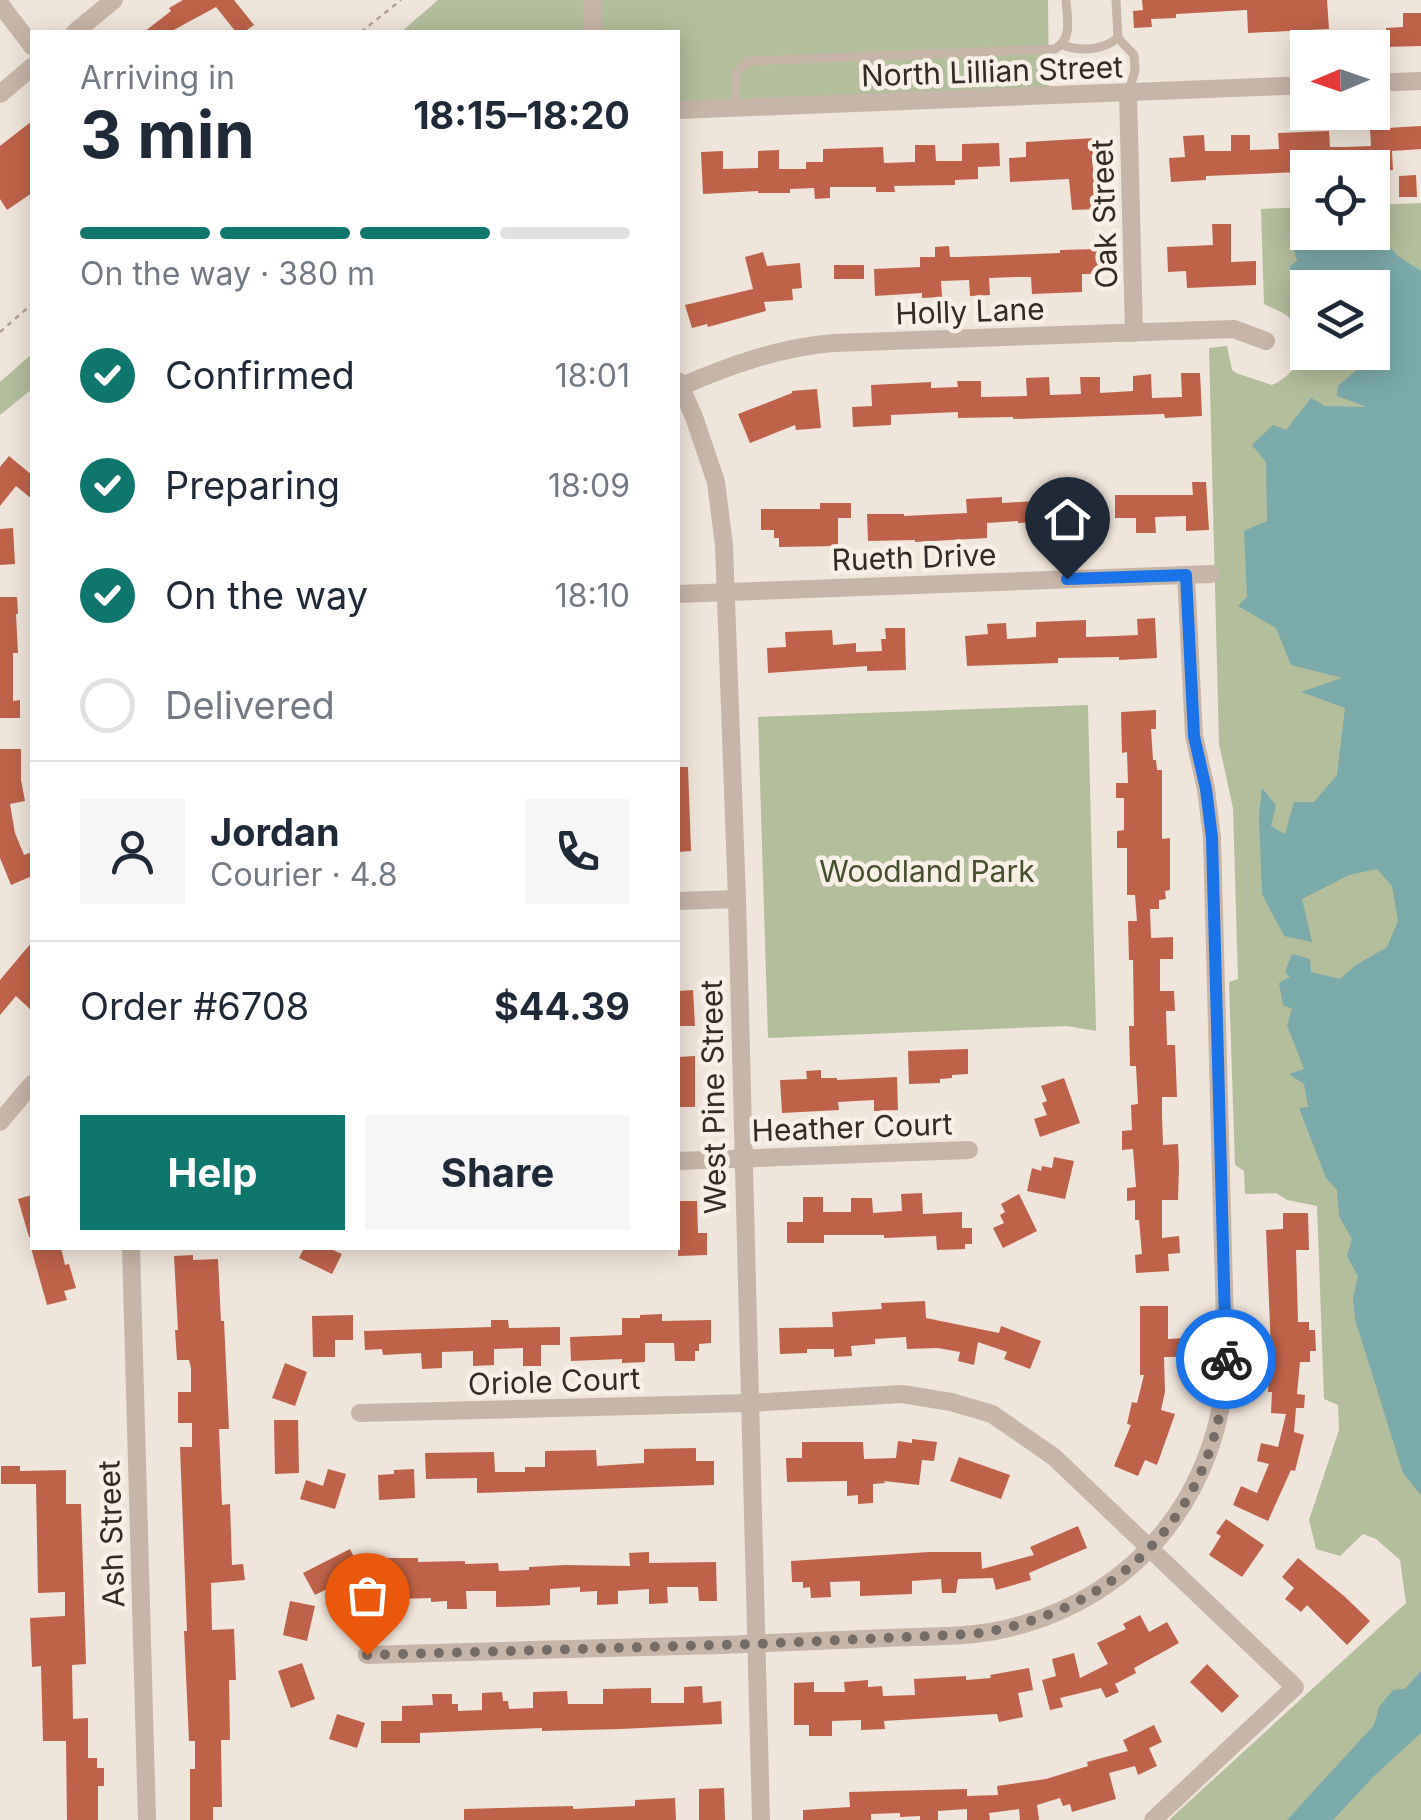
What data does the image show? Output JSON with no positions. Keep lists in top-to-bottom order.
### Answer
{
  "streets": {
    "street": [
      "North Lillian Street",
      "Oak Street",
      "Holly Lane",
      "Rueth Drive",
      "West Pine Street",
      "Heather Court",
      "Oriole Court",
      "Ash Street"
    ]
  },
  "crossings": [
    ["North Lillian Street", "Oak Street"],
    ["Oak Street", "Holly Lane"],
    ["Rueth Drive", "West Pine Street"],
    ["West Pine Street", "Heather Court"],
    ["West Pine Street", "Oriole Court"]
  ],
  "parks": ["Woodland Park"],
  "north": "left",
  "page": {
    "heading": ["3 min", "Arriving in", "18:15–18:20"],
    "panel": [
      "Jordan",
      "Courier · 4.8",
      "Order #6708",
      "$44.39"
    ],
    "bar": "On the way · 380 m",
    "list": [
      ["Confirmed", "18:01"],
      ["Preparing", "18:09"],
      ["On the way", "18:10"],
      "Delivered"
    ],
    "buttons": ["Help", "Share"]
  }
}
